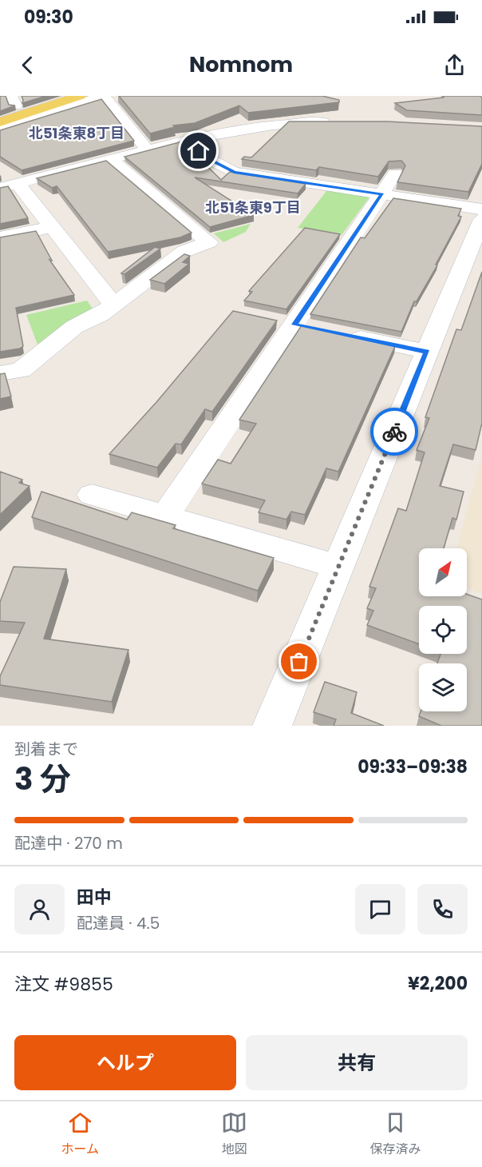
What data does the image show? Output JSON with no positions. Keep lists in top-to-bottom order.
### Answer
{
  "districts": ["北51条東8丁目", "北51条東9丁目"],
  "north": "top right",
  "page": {
    "status": "09:30",
    "header": "Nomnom",
    "heading": ["3 分", "到着まで", "09:33–09:38"],
    "panel": [
      "田中",
      "配達員 · 4.5",
      "注文 #9855",
      "¥2,200"
    ],
    "bar": "配達中 · 270 m",
    "buttons": ["ヘルプ", "共有"],
    "tabs": ["ホーム", "地図", "保存済み"]
  }
}
